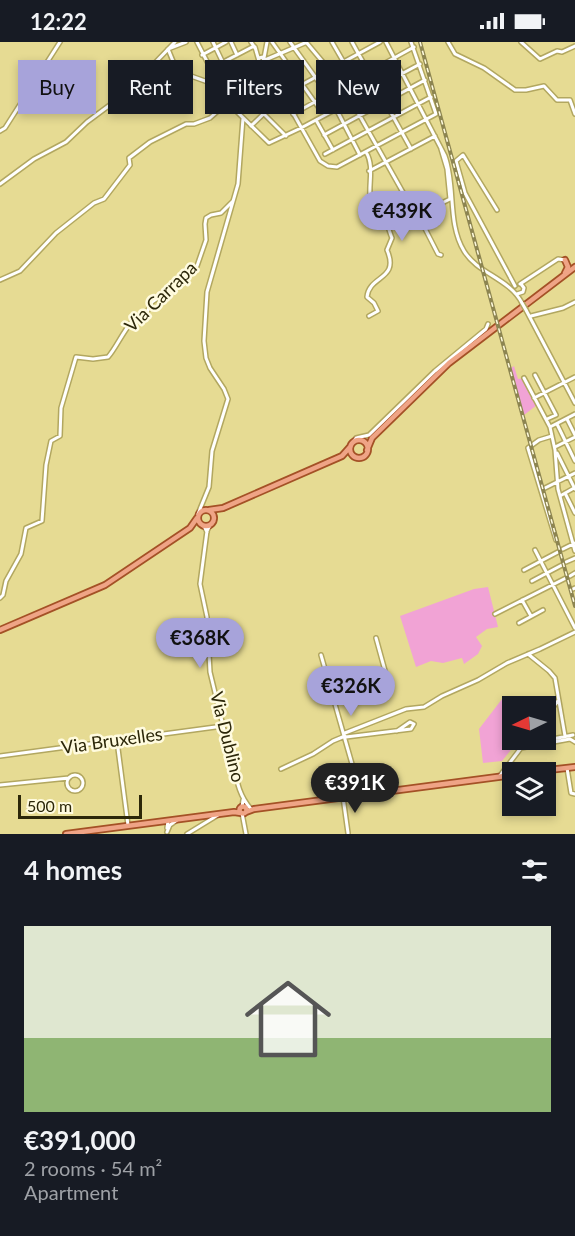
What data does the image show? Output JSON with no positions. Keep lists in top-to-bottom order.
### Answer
{
  "streets": {
    "street": ["Via Carrapa", "Via Dublino", "Via Bruxelles"]
  },
  "crossings": [
    ["Via Dublino", "Via Bruxelles"]
  ],
  "scale_bar": "500 m",
  "north": "left",
  "page": {
    "status": "12:22",
    "chip": [
      "Buy",
      "Rent",
      "Filters",
      "New"
    ],
    "price": [
      "€439K",
      "€368K",
      "€326K",
      "€391K"
    ],
    "scale": "500 m",
    "heading": "4 homes",
    "list": [
      {
        "name": "€391,000",
        "note": "2 rooms · 54 m² · Apartment"
      }
    ]
  }
}
